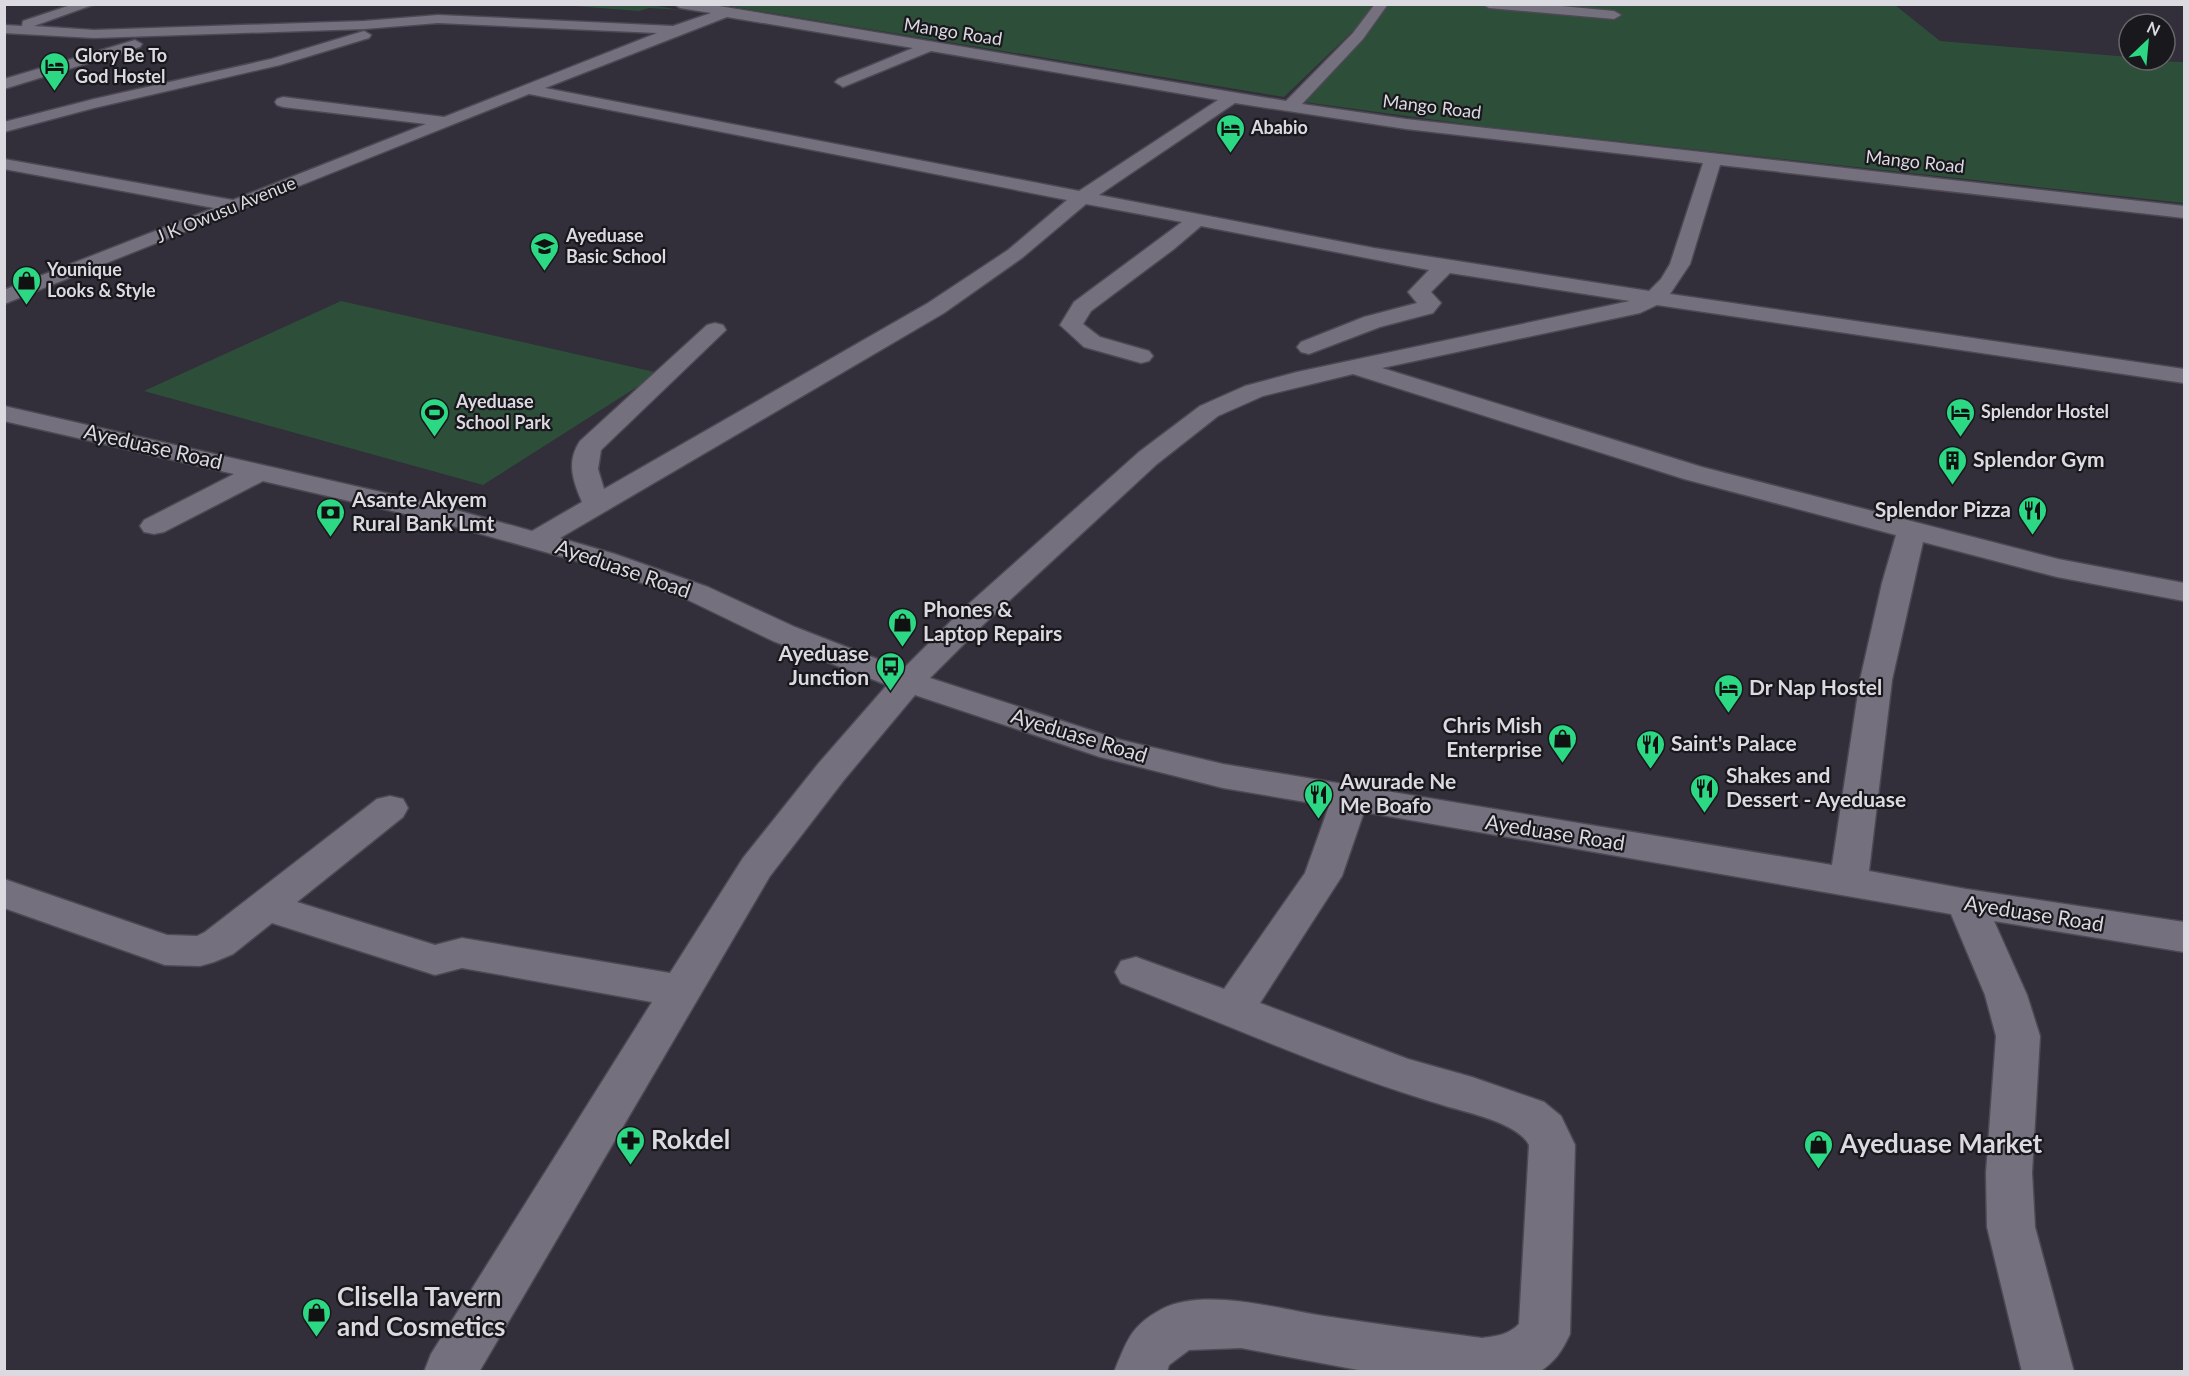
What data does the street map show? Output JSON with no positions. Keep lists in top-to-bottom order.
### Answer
{
  "streets": {
    "street": ["Mango Road", "J K Owusu Avenue", "Ayeduase Road"]
  },
  "crossings": [
    ["Mango Road", "J K Owusu Avenue"]
  ],
  "places": {
    "hotel": [
      "Glory Be To God Hostel",
      "Ababio",
      "Splendor Hostel",
      "Dr Nap Hostel"
    ],
    "school or university": ["Ayeduase Basic School"],
    "shop": [
      "Younique Looks & Style",
      "Phones & Laptop Repairs",
      "Chris Mish Enterprise",
      "Ayeduase Market",
      "Clisella Tavern and Cosmetics"
    ],
    "sports": ["Ayeduase School Park"],
    "building": ["Splendor Gym"],
    "restaurant": [
      "Splendor Pizza",
      "Saint's Palace",
      "Shakes and Dessert - Ayeduase",
      "Awurade Ne Me Boafo"
    ],
    "bank": ["Asante Akyem Rural Bank Lmt"],
    "bus stop": ["Ayeduase Junction"],
    "pharmacy": ["Rokdel"]
  },
  "north": "top right"
}
